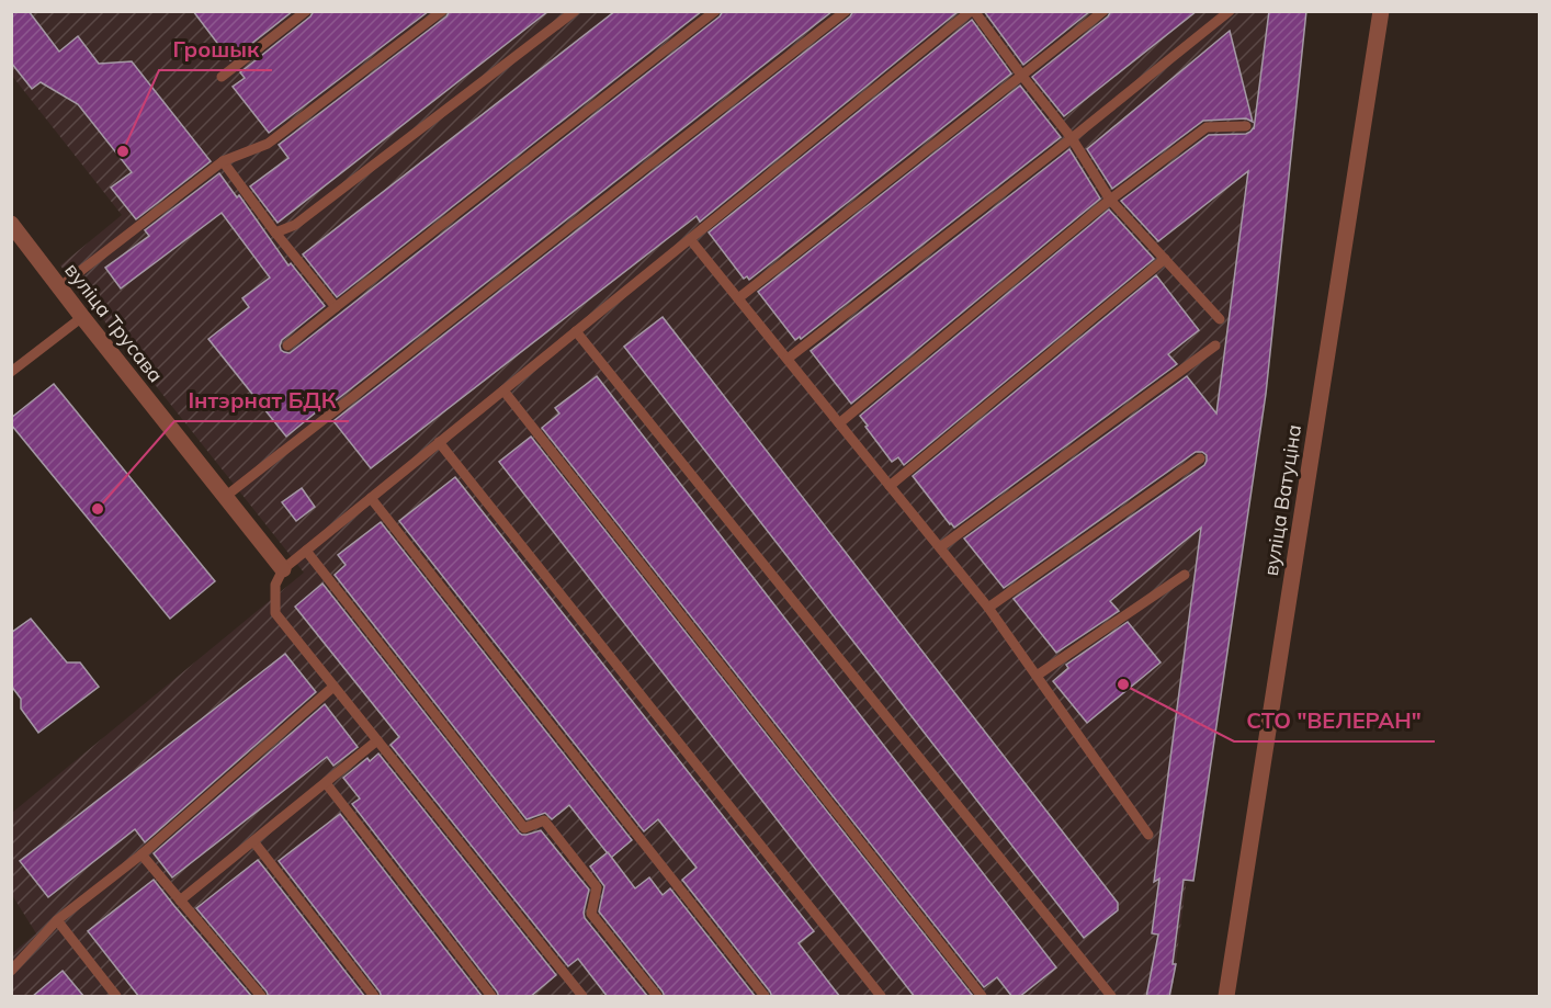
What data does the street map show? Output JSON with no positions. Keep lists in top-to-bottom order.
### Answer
{
  "streets": {
    "street": ["вуліца Трусава", "вуліца Ватуціна"]
  },
  "places": ["Грошык", "Інтэрнат БДК", "СТО \"ВЕЛЕРАН\""]
}
